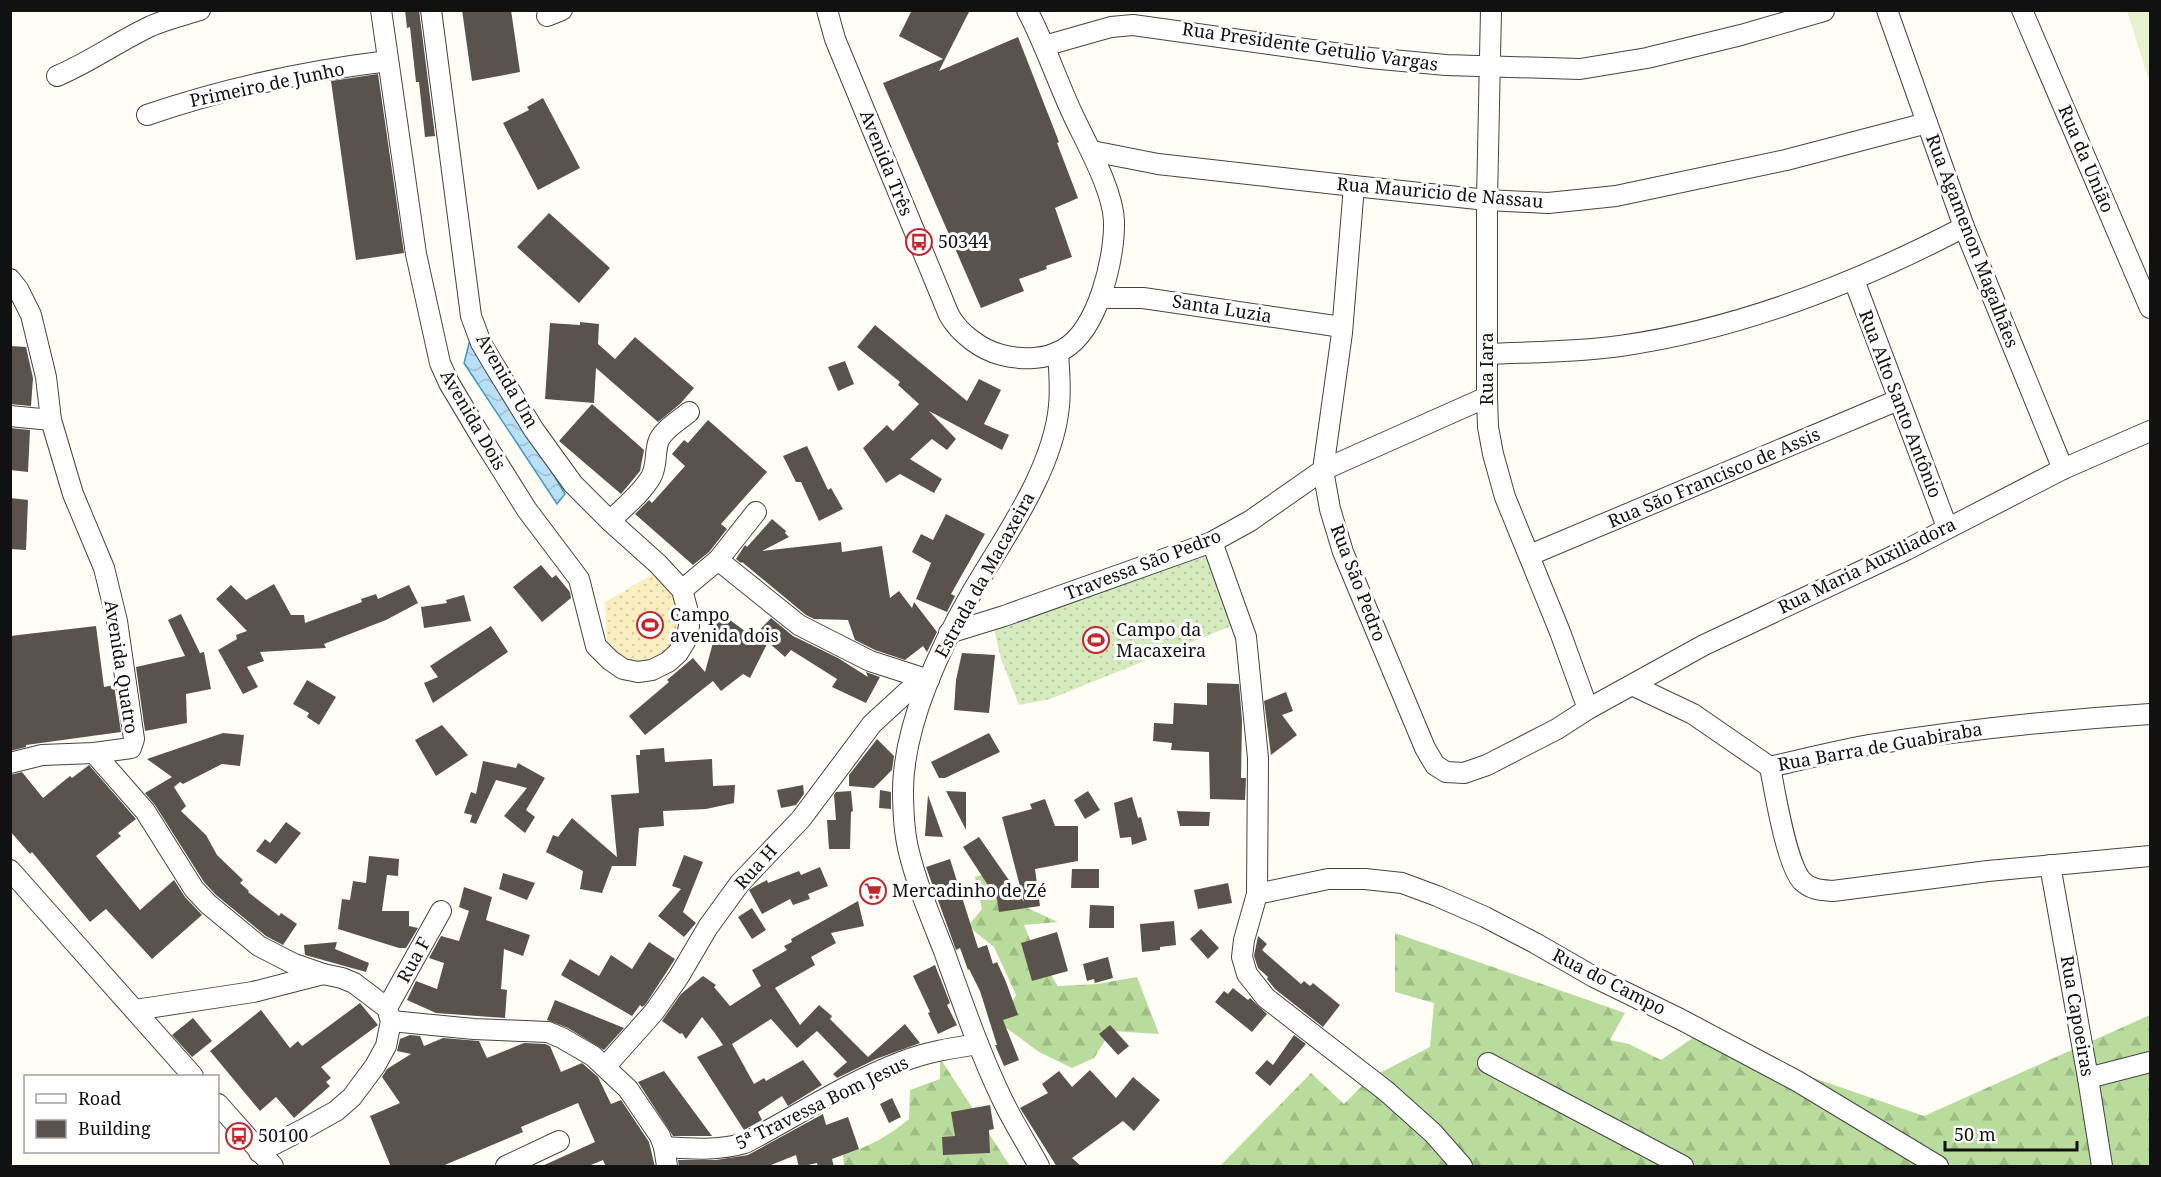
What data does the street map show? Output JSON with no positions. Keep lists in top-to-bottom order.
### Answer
{
  "streets": {
    "street": [
      "Rua Presidente Getulio Vargas",
      "Primeiro de Junho",
      "Rua da União",
      "Avenida Três",
      "Rua Mauricio de Nassau",
      "Rua Agamenon Magalhães",
      "Santa Luzia",
      "Rua Iara",
      "Avenida Um",
      "Rua Alto Santo Antônio",
      "Avenida Dois",
      "Rua São Francisco de Assis",
      "Travessa São Pedro",
      "Rua Maria Auxiliadora",
      "Estrada da Macaxeira",
      "Rua São Pedro",
      "Avenida Quatro",
      "Rua Barra de Guabiraba",
      "Rua H",
      "Rua F",
      "Rua do Campo",
      "Rua Capoeiras",
      "5ª Travessa Bom Jesus"
    ]
  },
  "crossings": [
    ["Rua Presidente Getulio Vargas", "Avenida Três"],
    ["Rua Presidente Getulio Vargas", "Rua Iara"],
    ["Primeiro de Junho", "Avenida Dois"],
    ["Avenida Três", "Rua Mauricio de Nassau"],
    ["Avenida Três", "Santa Luzia"],
    ["Avenida Três", "Estrada da Macaxeira"],
    ["Rua Mauricio de Nassau", "Rua Agamenon Magalhães"],
    ["Rua Mauricio de Nassau", "Rua Iara"],
    ["Rua Mauricio de Nassau", "Rua São Pedro"],
    ["Rua Agamenon Magalhães", "Rua Maria Auxiliadora"],
    ["Santa Luzia", "Rua São Pedro"],
    ["Rua Iara", "Rua São Francisco de Assis"],
    ["Rua Iara", "Travessa São Pedro"],
    ["Rua Iara", "Rua Maria Auxiliadora"],
    ["Rua Iara", "Rua São Pedro"],
    ["Avenida Um", "Avenida Dois"],
    ["Rua Alto Santo Antônio", "Rua São Francisco de Assis"],
    ["Rua Alto Santo Antônio", "Rua Maria Auxiliadora"],
    ["Travessa São Pedro", "Estrada da Macaxeira"],
    ["Travessa São Pedro", "Rua São Pedro"],
    ["Rua Maria Auxiliadora", "Rua São Pedro"],
    ["Rua Maria Auxiliadora", "Rua Barra de Guabiraba"],
    ["Estrada da Macaxeira", "Rua H"],
    ["Estrada da Macaxeira", "5ª Travessa Bom Jesus"]
  ],
  "places": {
    "bus stop": ["50344", "50100"],
    "sports": ["Campo avenida dois", "Campo da Macaxeira"],
    "supermarket": ["Mercadinho de Zé"]
  },
  "legend": ["Road", "Building"],
  "scale_bar": "50 m"
}
